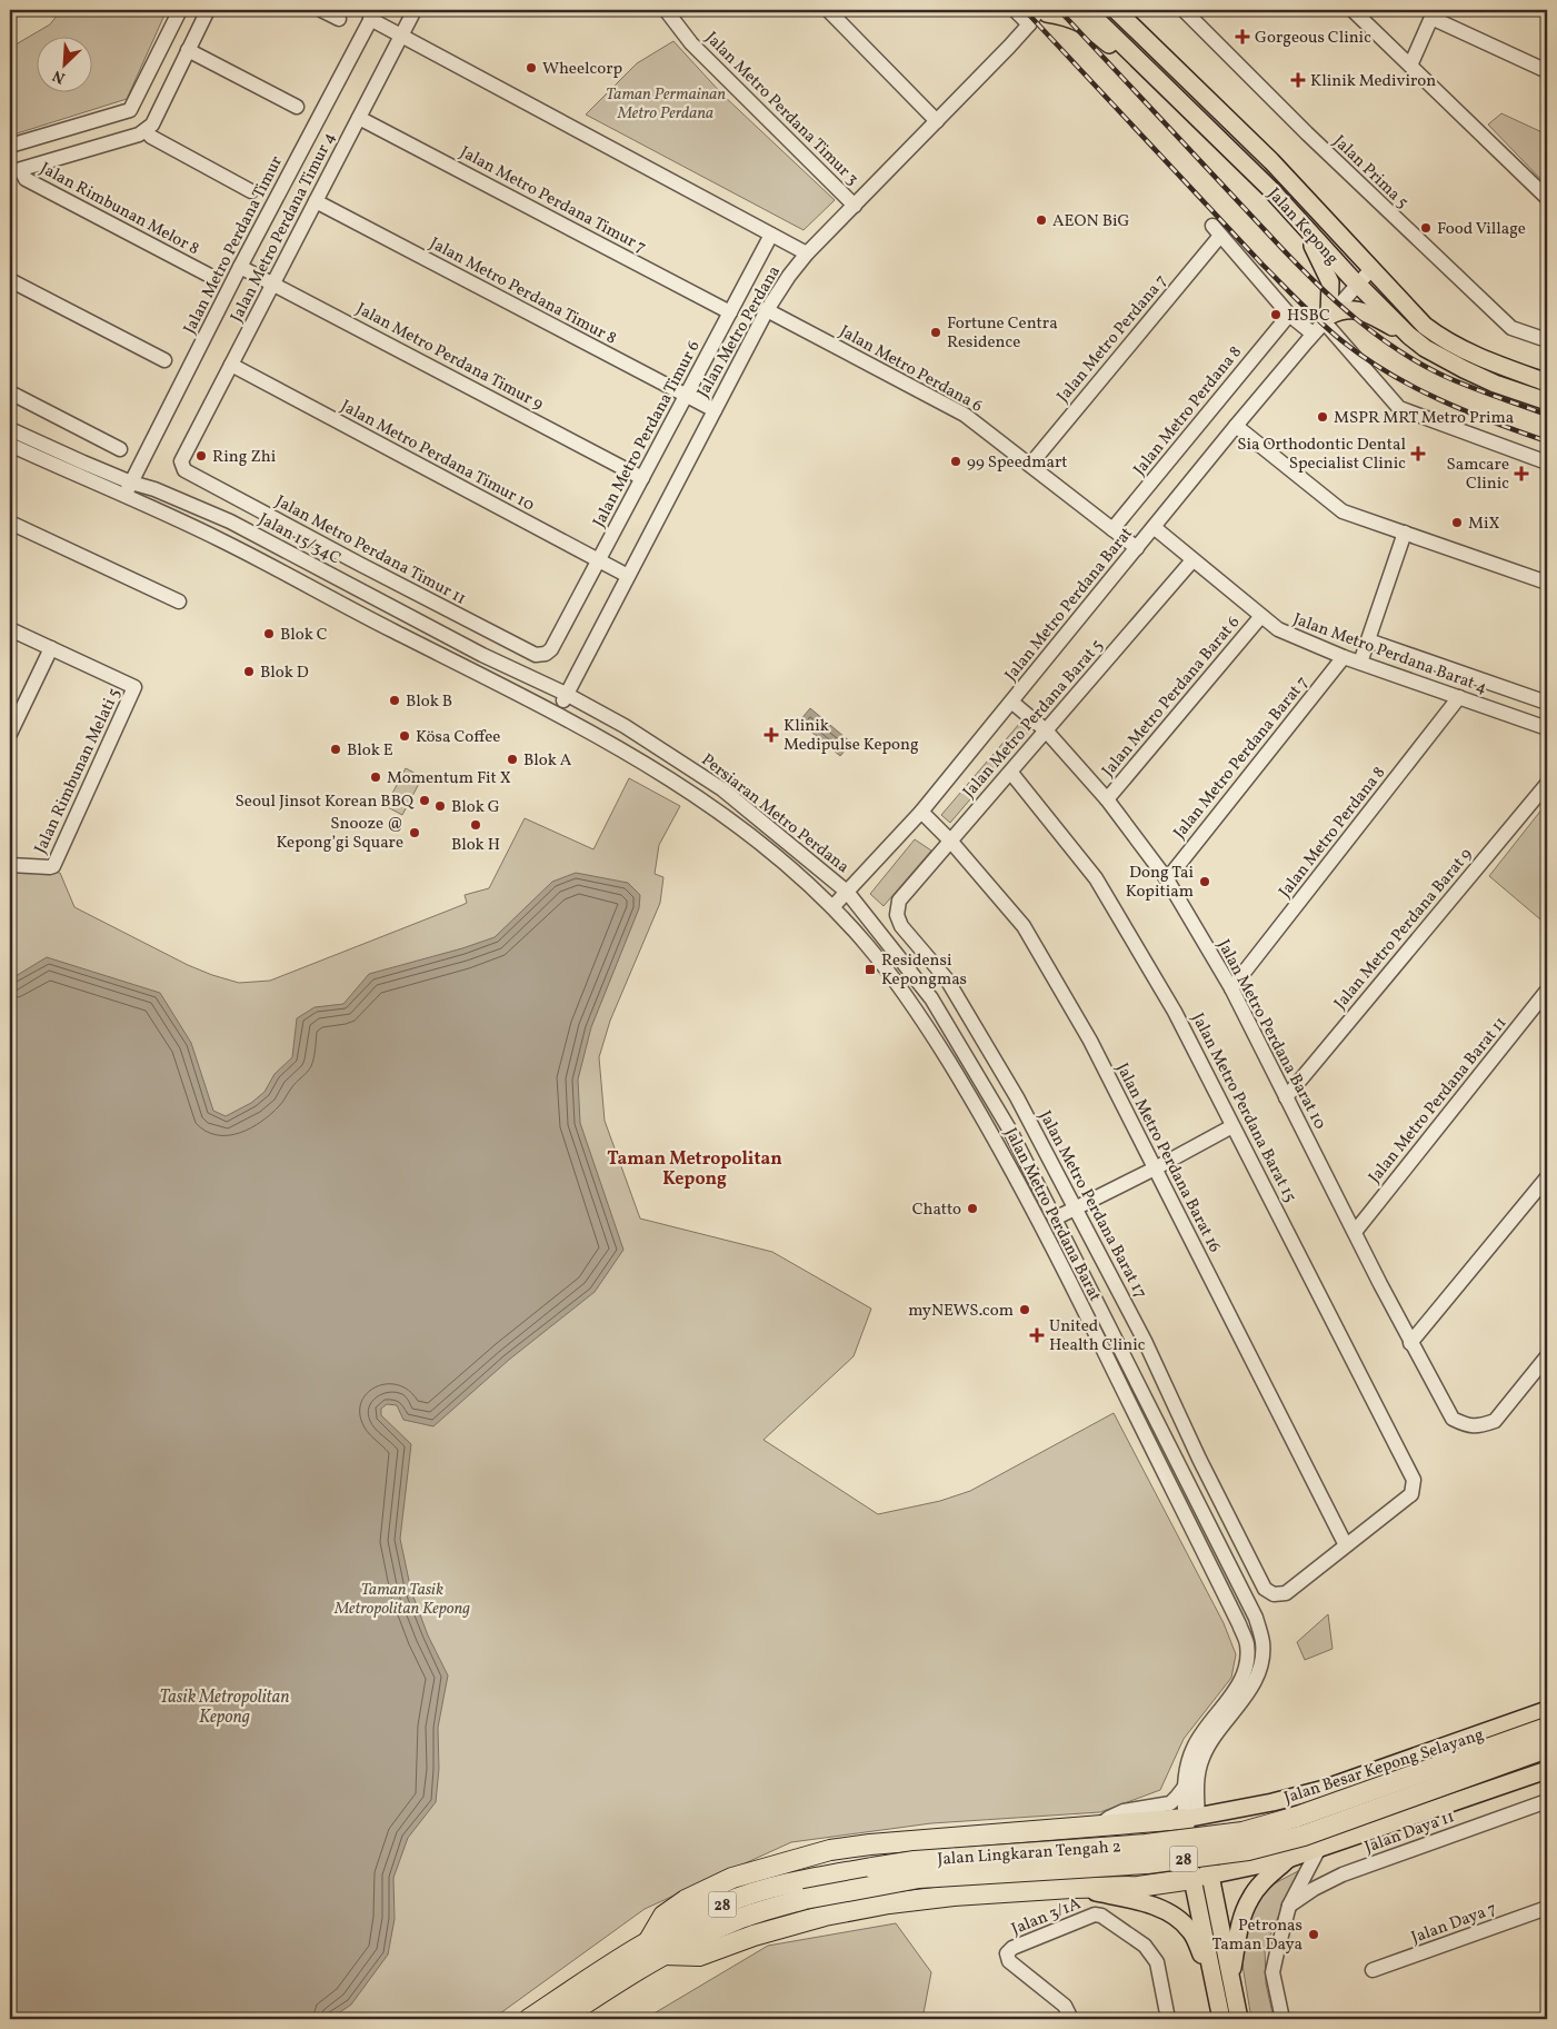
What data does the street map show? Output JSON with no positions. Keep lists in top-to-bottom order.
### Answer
{
  "streets": {
    "highway": ["Jalan Lingkaran Tengah 2", "28"],
    "main road": ["Jalan Kepong", "Jalan Besar Kepong Selayang"],
    "street": [
      "Jalan Metro Perdana Timur 3",
      "Jalan Prima 5",
      "Jalan Metro Perdana Timur 7",
      "Jalan Rimbunan Melor 8",
      "Jalan Metro Perdana Timur 4",
      "Jalan Metro Perdana Timur",
      "Jalan Metro Perdana Timur 8",
      "Jalan Metro Perdana",
      "Jalan Metro Perdana 7",
      "Jalan Metro Perdana Timur 9",
      "Jalan Metro Perdana 6",
      "Jalan Metro Perdana 8",
      "Jalan Metro Perdana Timur 6",
      "Jalan Metro Perdana Timur 10",
      "Jalan 15/34C",
      "Jalan Metro Perdana Timur 11",
      "Jalan Metro Perdana Barat",
      "Jalan Metro Perdana Barat 4",
      "Jalan Metro Perdana Barat 6",
      "Jalan Metro Perdana Barat 5",
      "Jalan Metro Perdana Barat 7",
      "Jalan Rimbunan Melati 5",
      "Persiaran Metro Perdana",
      "Jalan Metro Perdana Barat 9",
      "Jalan Metro Perdana Barat 10",
      "Jalan Metro Perdana Barat 11",
      "Jalan Metro Perdana Barat 15",
      "Jalan Metro Perdana Barat 16",
      "Jalan Metro Perdana Barat 17",
      "Jalan Daya 11",
      "Jalan 3/1A",
      "Jalan Daya 7"
    ]
  },
  "crossings": [
    ["Jalan Metro Perdana Timur 3", "Jalan Metro Perdana"],
    ["Jalan Metro Perdana Timur 7", "Jalan Metro Perdana Timur 4"],
    ["Jalan Metro Perdana Timur 7", "Jalan Metro Perdana Timur 6"],
    ["Jalan Kepong", "Jalan Metro Perdana Barat"],
    ["Jalan Metro Perdana Timur 4", "Jalan Metro Perdana Timur 8"],
    ["Jalan Metro Perdana Timur 4", "Jalan Metro Perdana Timur 9"],
    ["Jalan Metro Perdana Timur 4", "Jalan Metro Perdana Timur 10"],
    ["Jalan Metro Perdana Timur 4", "Jalan Metro Perdana Timur 11"],
    ["Jalan Metro Perdana Timur", "Jalan Metro Perdana Timur 9"],
    ["Jalan Metro Perdana Timur", "Jalan 15/34C"],
    ["Jalan Metro Perdana Timur 8", "Jalan Metro Perdana"],
    ["Jalan Metro Perdana Timur 8", "Jalan Metro Perdana Timur 6"],
    ["Jalan Metro Perdana", "Jalan Metro Perdana 6"],
    ["Jalan Metro Perdana", "Jalan Metro Perdana Timur 10"],
    ["Jalan Metro Perdana", "Jalan 15/34C"],
    ["Jalan Metro Perdana", "Persiaran Metro Perdana"],
    ["Jalan Metro Perdana 7", "Jalan Metro Perdana 6"],
    ["Jalan Metro Perdana 7", "Jalan Metro Perdana 8"],
    ["Jalan Metro Perdana Timur 9", "Jalan Metro Perdana Timur 6"],
    ["Jalan Metro Perdana 6", "Jalan Metro Perdana 8"],
    ["Jalan Metro Perdana 6", "Jalan Metro Perdana Barat"],
    ["Jalan Metro Perdana 8", "Jalan Metro Perdana Barat 4"],
    ["Jalan Metro Perdana 8", "Jalan Metro Perdana Barat 10"],
    ["Jalan Metro Perdana Timur 6", "Jalan Metro Perdana Timur 10"],
    ["Jalan Metro Perdana Timur 6", "Jalan Metro Perdana Timur 11"],
    ["Jalan 15/34C", "Persiaran Metro Perdana"],
    ["Jalan Metro Perdana Barat", "Jalan Metro Perdana Barat 4"],
    ["Jalan Metro Perdana Barat", "Persiaran Metro Perdana"],
    ["Jalan Metro Perdana Barat", "Jalan Metro Perdana Barat 10"],
    ["Jalan Metro Perdana Barat", "Jalan Metro Perdana Barat 16"],
    ["Jalan Metro Perdana Barat", "Jalan Besar Kepong Selayang"],
    ["Jalan Metro Perdana Barat 4", "Jalan Metro Perdana Barat 6"],
    ["Jalan Metro Perdana Barat 4", "Jalan Metro Perdana Barat 5"],
    ["Jalan Metro Perdana Barat 4", "Jalan Metro Perdana Barat 7"],
    ["Jalan Metro Perdana Barat 6", "Jalan Metro Perdana Barat 10"],
    ["Jalan Metro Perdana Barat 5", "Jalan Metro Perdana Barat 10"],
    ["Jalan Metro Perdana Barat 5", "Jalan Metro Perdana Barat 15"],
    ["Jalan Metro Perdana Barat 5", "Jalan Metro Perdana Barat 16"],
    ["Jalan Metro Perdana Barat 5", "Jalan Metro Perdana Barat 17"],
    ["Jalan Metro Perdana Barat 7", "Jalan Metro Perdana Barat 10"],
    ["Jalan Metro Perdana Barat 9", "Jalan Metro Perdana Barat 10"],
    ["Jalan Metro Perdana Barat 10", "Jalan Metro Perdana Barat 11"],
    ["Jalan Metro Perdana Barat 15", "Jalan Metro Perdana Barat 16"],
    ["Jalan Metro Perdana Barat 15", "Jalan Metro Perdana Barat 17"],
    ["Jalan Metro Perdana Barat 16", "Jalan Metro Perdana Barat 17"]
  ],
  "districts": ["Taman Metropolitan Kepong"],
  "water": ["Tasik Metropolitan Kepong"],
  "parks": ["Taman Permainan Metro Perdana", "Taman Tasik Metropolitan Kepong"],
  "places": {
    "health": [
      "Gorgeous Clinic",
      "Klinik Mediviron",
      "Sia Orthodontic Dental Specialist Clinic",
      "Samcare Clinic",
      "Klinik Medipulse Kepong",
      "United Health Clinic"
    ],
    "other": [
      "Wheelcorp",
      "AEON BiG",
      "Food Village",
      "HSBC",
      "Fortune Centra Residence",
      "MSPR MRT Metro Prima",
      "Ring Zhi",
      "99 Speedmart",
      "MiX",
      "Blok C",
      "Blok D",
      "Blok B",
      "Kösa Coffee",
      "Blok E",
      "Blok A",
      "Momentum Fit X",
      "Seoul Jinsot Korean BBQ",
      "Blok G",
      "Blok H",
      "Snooze @ Kepong’gi Square",
      "Dong Tai Kopitiam",
      "Chatto",
      "myNEWS.com",
      "Petronas Taman Daya"
    ],
    "transit": ["Residensi Kepongmas"]
  },
  "north": "bottom left"
}
